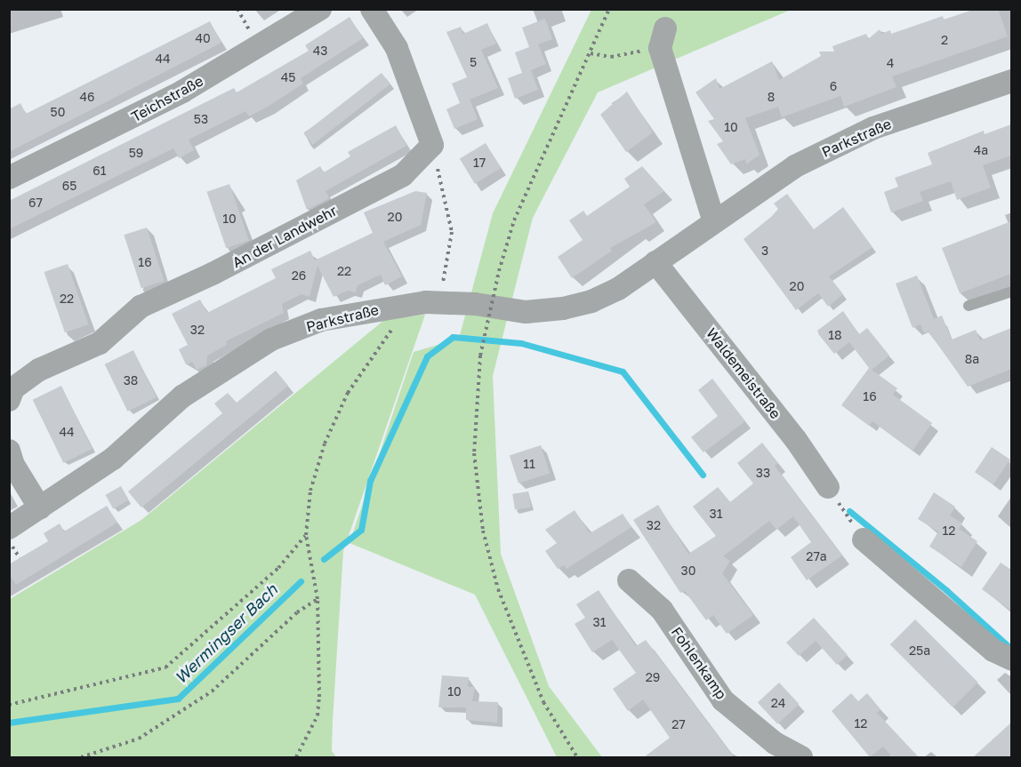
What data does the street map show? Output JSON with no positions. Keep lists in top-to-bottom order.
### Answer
{
  "streets": {
    "street": [
      "Teichstraße",
      "Parkstraße",
      "An der Landwehr",
      "Waldemeistraße",
      "Fohlenkamp"
    ]
  },
  "crossings": [
    ["Parkstraße", "Waldemeistraße"]
  ],
  "water": ["Wermingser Bach"],
  "house_numbers": [
    "40",
    "2",
    "43",
    "44",
    "5",
    "4",
    "45",
    "6",
    "46",
    "8",
    "50",
    "53",
    "10",
    "4a",
    "59",
    "17",
    "61",
    "65",
    "67",
    "20",
    "10",
    "3",
    "16",
    "22",
    "26",
    "20",
    "22",
    "32",
    "18",
    "8a",
    "38",
    "16",
    "44",
    "11",
    "33",
    "31",
    "32",
    "12",
    "27a",
    "30",
    "31",
    "25a",
    "29",
    "10",
    "24",
    "12",
    "27"
  ]
}
